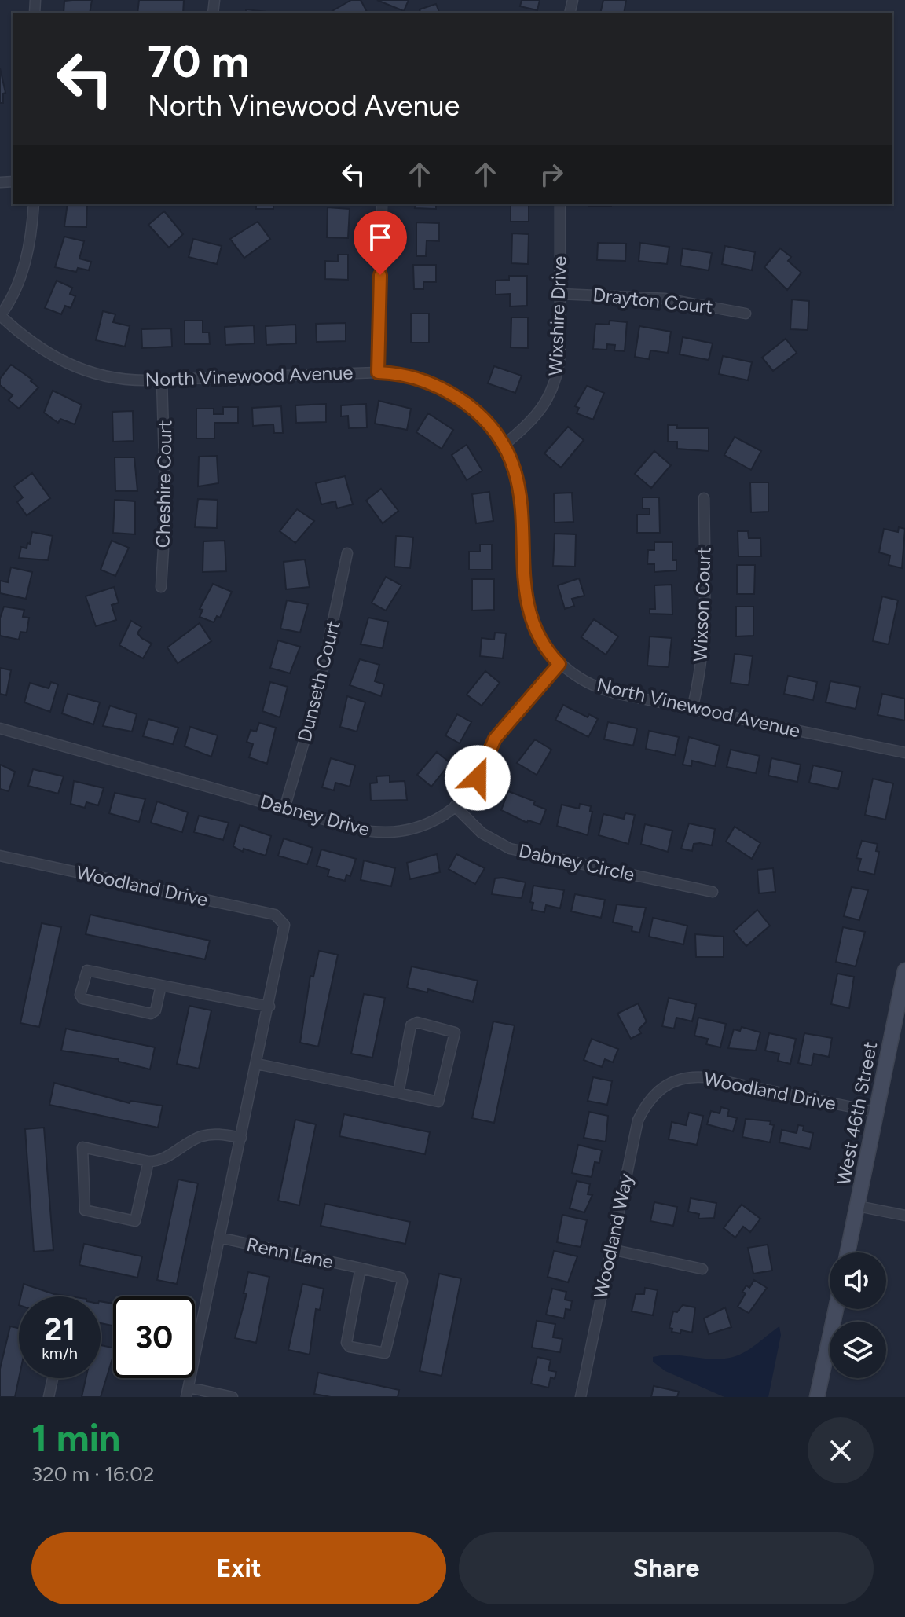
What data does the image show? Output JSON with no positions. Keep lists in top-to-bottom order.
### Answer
{
  "streets": {
    "street": [
      "Drayton Court",
      "Wixshire Drive",
      "North Vinewood Avenue",
      "Cheshire Court",
      "Wixson Court",
      "Dunseth Court",
      "Dabney Drive",
      "Dabney Circle",
      "Woodland Drive",
      "West 46th Street",
      "Woodland Way",
      "Renn Lane"
    ]
  },
  "crossings": [
    ["Drayton Court", "Wixshire Drive"],
    ["Wixshire Drive", "North Vinewood Avenue"],
    ["North Vinewood Avenue", "Cheshire Court"],
    ["North Vinewood Avenue", "Wixson Court"],
    ["North Vinewood Avenue", "Dabney Drive"],
    ["Dunseth Court", "Dabney Drive"],
    ["Dabney Drive", "Dabney Circle"],
    ["Woodland Drive", "West 46th Street"],
    ["Woodland Drive", "Woodland Way"],
    ["Woodland Drive", "Renn Lane"]
  ],
  "page": {
    "turn": ["70 m", "North Vinewood Avenue"],
    "speed": "21 km/h",
    "limit": "30",
    "heading": ["1 min", "320 m · 16:02"],
    "buttons": ["Exit", "Share"]
  }
}
